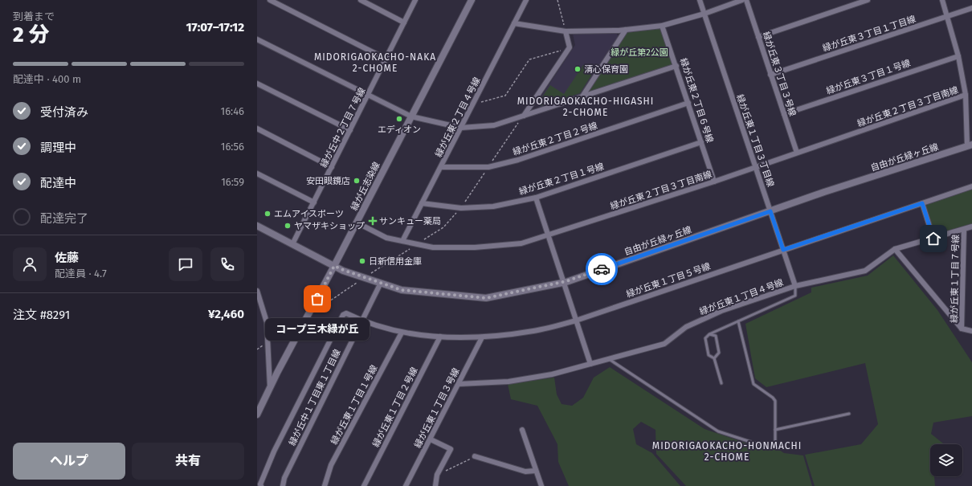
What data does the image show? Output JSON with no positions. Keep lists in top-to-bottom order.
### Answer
{
  "streets": {
    "street": [
      "緑が丘東３丁目１丁目線",
      "緑が丘東３丁目３号線",
      "緑が丘東３丁目１号線",
      "緑が丘東２丁目６号線",
      "緑が丘東２丁目３丁目南線",
      "緑が丘東２丁目４号線",
      "緑が丘中２丁目７号線",
      "緑が丘東２丁目２号線",
      "緑が丘東１丁目３丁目線",
      "自由が丘緑ヶ丘線",
      "緑が丘東２丁目１号線",
      "緑が丘志染線",
      "緑が丘東１丁目７号線",
      "緑が丘東１丁目５号線",
      "緑が丘東１丁目４号線",
      "緑が丘中１丁目東１丁目線",
      "緑が丘東１丁目１号線",
      "緑が丘東１丁目２号線",
      "緑が丘東１丁目３号線"
    ]
  },
  "crossings": [
    ["緑が丘東３丁目１丁目線", "緑が丘東３丁目３号線"],
    ["緑が丘東３丁目３号線", "緑が丘東３丁目１号線"],
    ["緑が丘東３丁目３号線", "緑が丘東２丁目３丁目南線"],
    ["緑が丘東２丁目６号線", "緑が丘東２丁目３丁目南線"],
    ["緑が丘東２丁目６号線", "緑が丘東２丁目２号線"],
    ["緑が丘東２丁目６号線", "緑が丘東２丁目１号線"],
    ["緑が丘東２丁目３丁目南線", "緑が丘東２丁目４号線"],
    ["緑が丘東２丁目３丁目南線", "緑が丘東１丁目３丁目線"],
    ["緑が丘東２丁目３丁目南線", "緑が丘志染線"],
    ["緑が丘東２丁目４号線", "緑が丘東２丁目２号線"],
    ["緑が丘東２丁目４号線", "緑が丘東２丁目１号線"],
    ["緑が丘中２丁目７号線", "自由が丘緑ヶ丘線"],
    ["緑が丘東１丁目３丁目線", "自由が丘緑ヶ丘線"],
    ["緑が丘東１丁目３丁目線", "緑が丘東１丁目５号線"],
    ["緑が丘東１丁目３丁目線", "緑が丘東１丁目４号線"],
    ["自由が丘緑ヶ丘線", "緑が丘志染線"],
    ["自由が丘緑ヶ丘線", "緑が丘中１丁目東１丁目線"],
    ["緑が丘東１丁目７号線", "緑が丘東１丁目４号線"],
    ["緑が丘東１丁目５号線", "緑が丘中１丁目東１丁目線"],
    ["緑が丘東１丁目５号線", "緑が丘東１丁目１号線"],
    ["緑が丘東１丁目５号線", "緑が丘東１丁目２号線"],
    ["緑が丘東１丁目５号線", "緑が丘東１丁目３号線"],
    ["緑が丘東１丁目４号線", "緑が丘東１丁目３号線"]
  ],
  "districts": ["MIDORIGAOKACHO-NAKA 2-CHOME", "MIDORIGAOKACHO-HIGASHI 2-CHOME", "MIDORIGAOKACHO-HONMACHI 2-CHOME"],
  "parks": ["緑が丘第2公園"],
  "places": {
    "other": [
      "清心保育園",
      "エディオン",
      "安田眼鏡店",
      "エムアイスポーツ",
      "ヤマザキショップ",
      "日新信用金庫",
      "コープ三木緑が丘"
    ],
    "health": ["サンキュー薬局"]
  },
  "page": {
    "heading": ["2 分", "到着まで", "17:07–17:12"],
    "panel": [
      "佐藤",
      "配達員 · 4.7",
      "注文 #8291",
      "¥2,460"
    ],
    "bar": "配達中 · 400 m",
    "list": [
      ["受付済み", "16:46"],
      ["調理中", "16:56"],
      ["配達中", "16:59"],
      "配達完了"
    ],
    "bubble": "コープ三木緑が丘",
    "buttons": ["ヘルプ", "共有"]
  }
}
